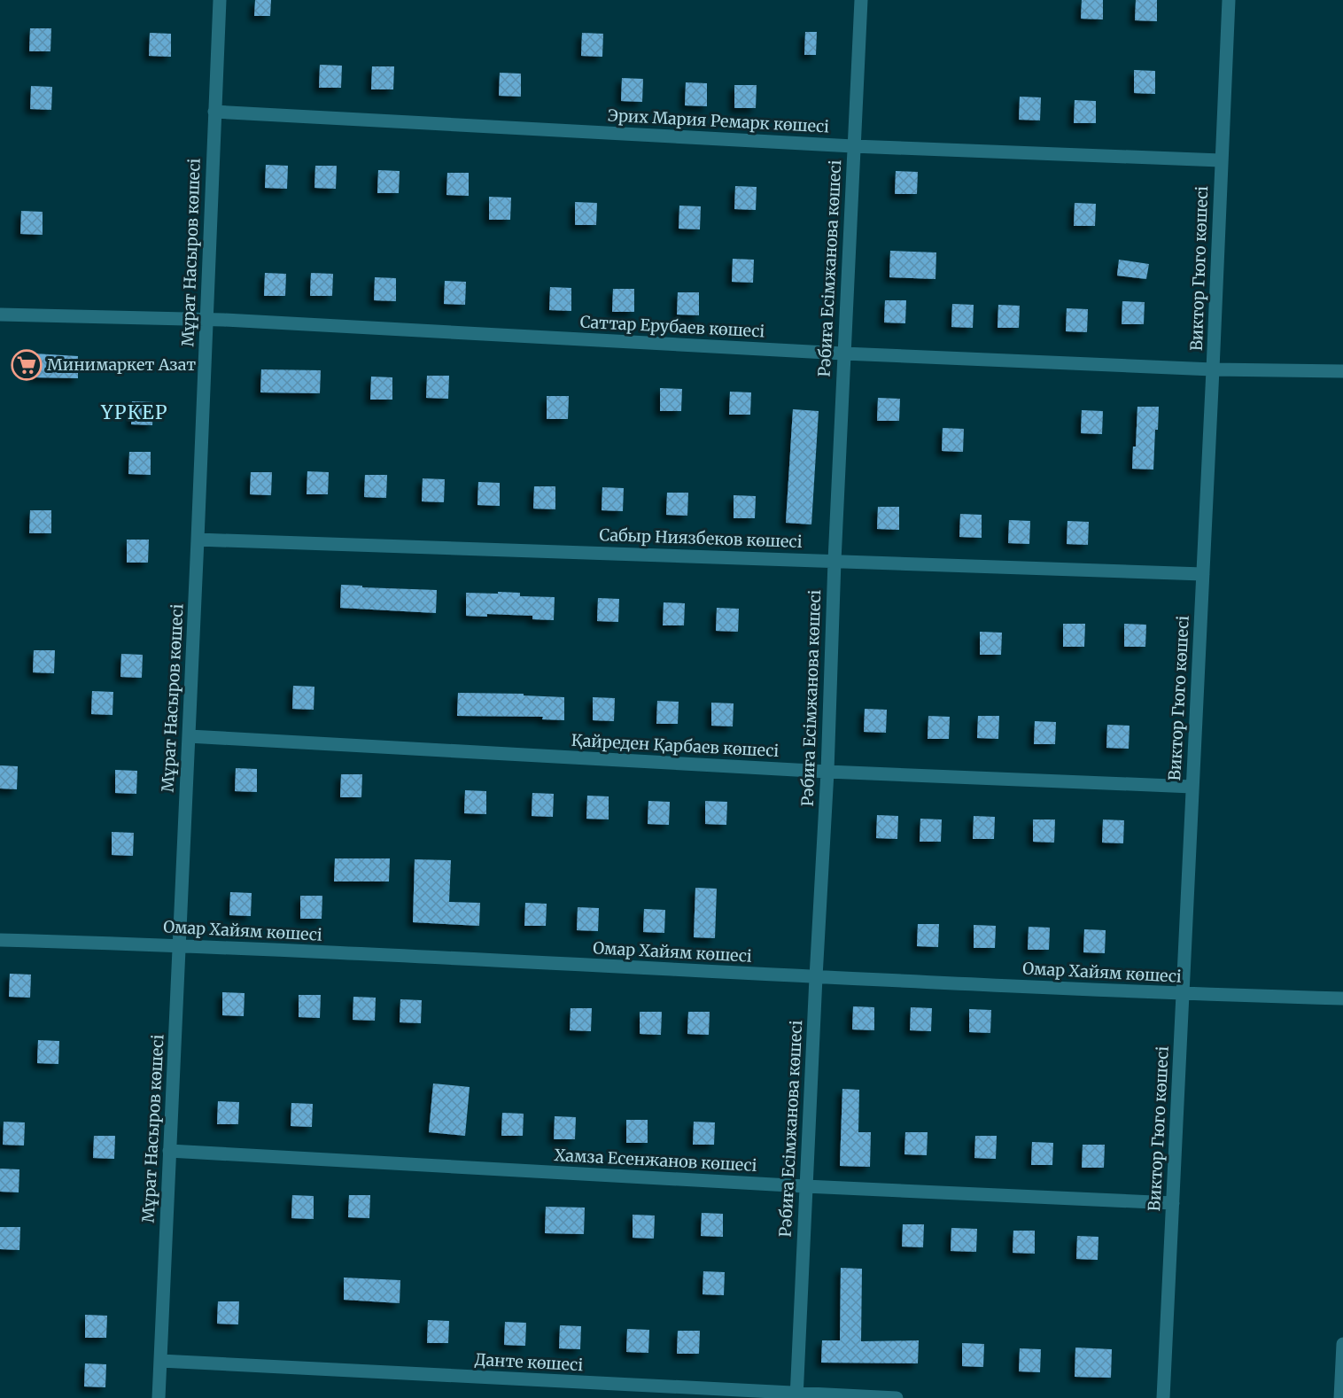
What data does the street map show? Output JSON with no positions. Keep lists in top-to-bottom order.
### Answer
{
  "streets": {
    "street": [
      "Эрих Мария Ремарк көшесі",
      "Мұрат Насыров көшесі",
      "Рәбиға Есімжанова көшесі",
      "Виктор Гюго көшесі",
      "Саттар Ерубаев көшесі",
      "Сабыр Ниязбеков көшесі",
      "Қайреден Қарбаев көшесі",
      "Омар Хайям көшесі",
      "Хамза Есенжанов көшесі",
      "Данте көшесі"
    ]
  },
  "crossings": [
    ["Эрих Мария Ремарк көшесі", "Мұрат Насыров көшесі"],
    ["Эрих Мария Ремарк көшесі", "Рәбиға Есімжанова көшесі"],
    ["Эрих Мария Ремарк көшесі", "Виктор Гюго көшесі"],
    ["Мұрат Насыров көшесі", "Саттар Ерубаев көшесі"],
    ["Мұрат Насыров көшесі", "Сабыр Ниязбеков көшесі"],
    ["Мұрат Насыров көшесі", "Қайреден Қарбаев көшесі"],
    ["Мұрат Насыров көшесі", "Омар Хайям көшесі"],
    ["Мұрат Насыров көшесі", "Хамза Есенжанов көшесі"],
    ["Мұрат Насыров көшесі", "Данте көшесі"],
    ["Рәбиға Есімжанова көшесі", "Саттар Ерубаев көшесі"],
    ["Рәбиға Есімжанова көшесі", "Сабыр Ниязбеков көшесі"],
    ["Рәбиға Есімжанова көшесі", "Қайреден Қарбаев көшесі"],
    ["Рәбиға Есімжанова көшесі", "Омар Хайям көшесі"],
    ["Рәбиға Есімжанова көшесі", "Хамза Есенжанов көшесі"],
    ["Рәбиға Есімжанова көшесі", "Данте көшесі"],
    ["Виктор Гюго көшесі", "Саттар Ерубаев көшесі"],
    ["Виктор Гюго көшесі", "Сабыр Ниязбеков көшесі"],
    ["Виктор Гюго көшесі", "Қайреден Қарбаев көшесі"],
    ["Виктор Гюго көшесі", "Омар Хайям көшесі"],
    ["Виктор Гюго көшесі", "Хамза Есенжанов көшесі"]
  ],
  "districts": ["ҮРКЕР"],
  "places": {
    "supermarket": ["Минимаркет Азат"]
  }
}
